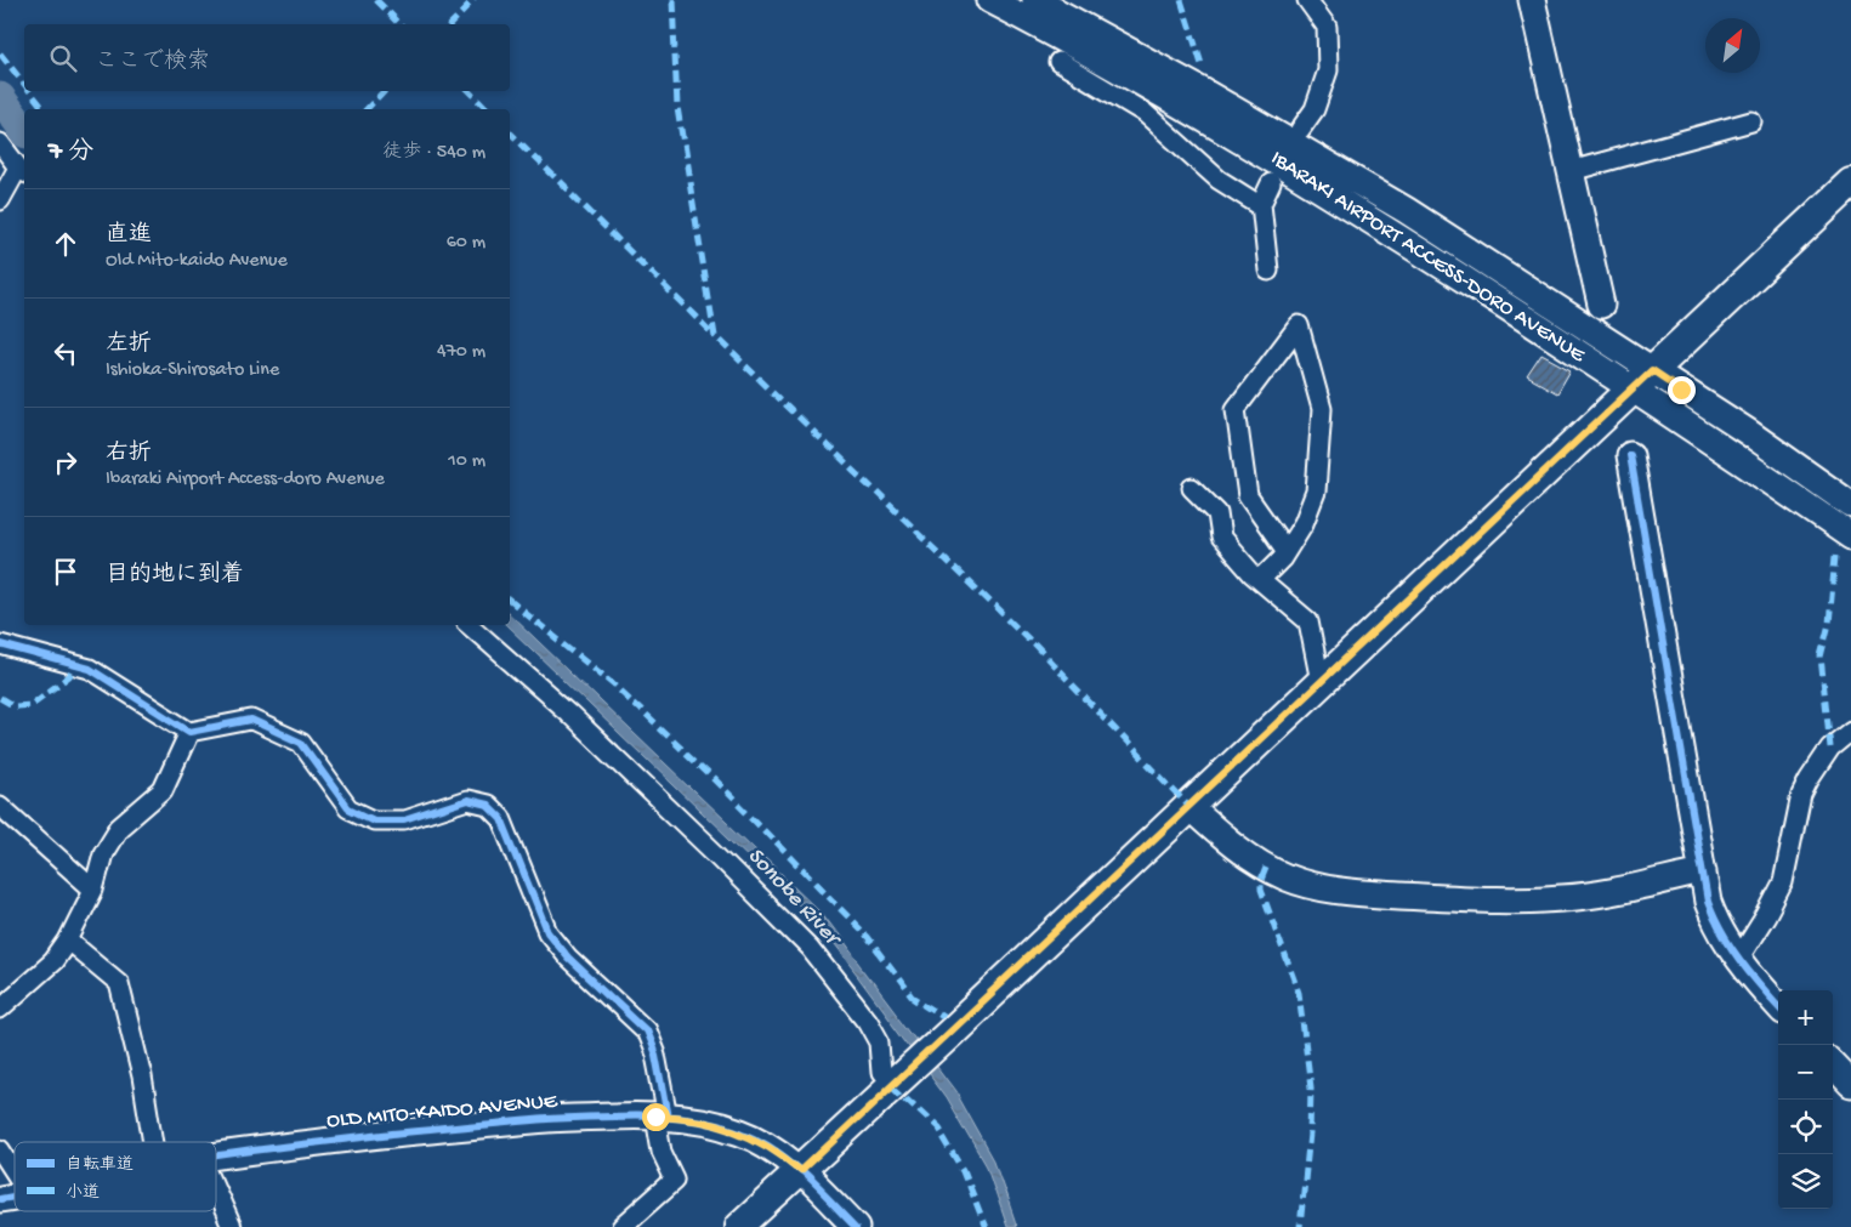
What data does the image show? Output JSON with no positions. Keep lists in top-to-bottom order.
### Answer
{
  "streets": {
    "street": ["IBARAKI AIRPORT ACCESS-DORO AVENUE", "OLD MITO-KAIDO AVENUE"]
  },
  "water": ["Sonobe River"],
  "legend": ["自転車道", "小道"],
  "north": "top right",
  "page": {
    "search": "ここで検索",
    "heading": ["7 分", "徒歩 · 540 m"],
    "list": [
      ["直進", "Old Mito-kaido Avenue", "60 m"],
      ["左折", "Ishioka-Shirosato Line", "470 m"],
      ["右折", "Ibaraki Airport Access-doro Avenue", "10 m"],
      "目的地に到着"
    ],
    "map_buttons": ["+", "−"]
  }
}
